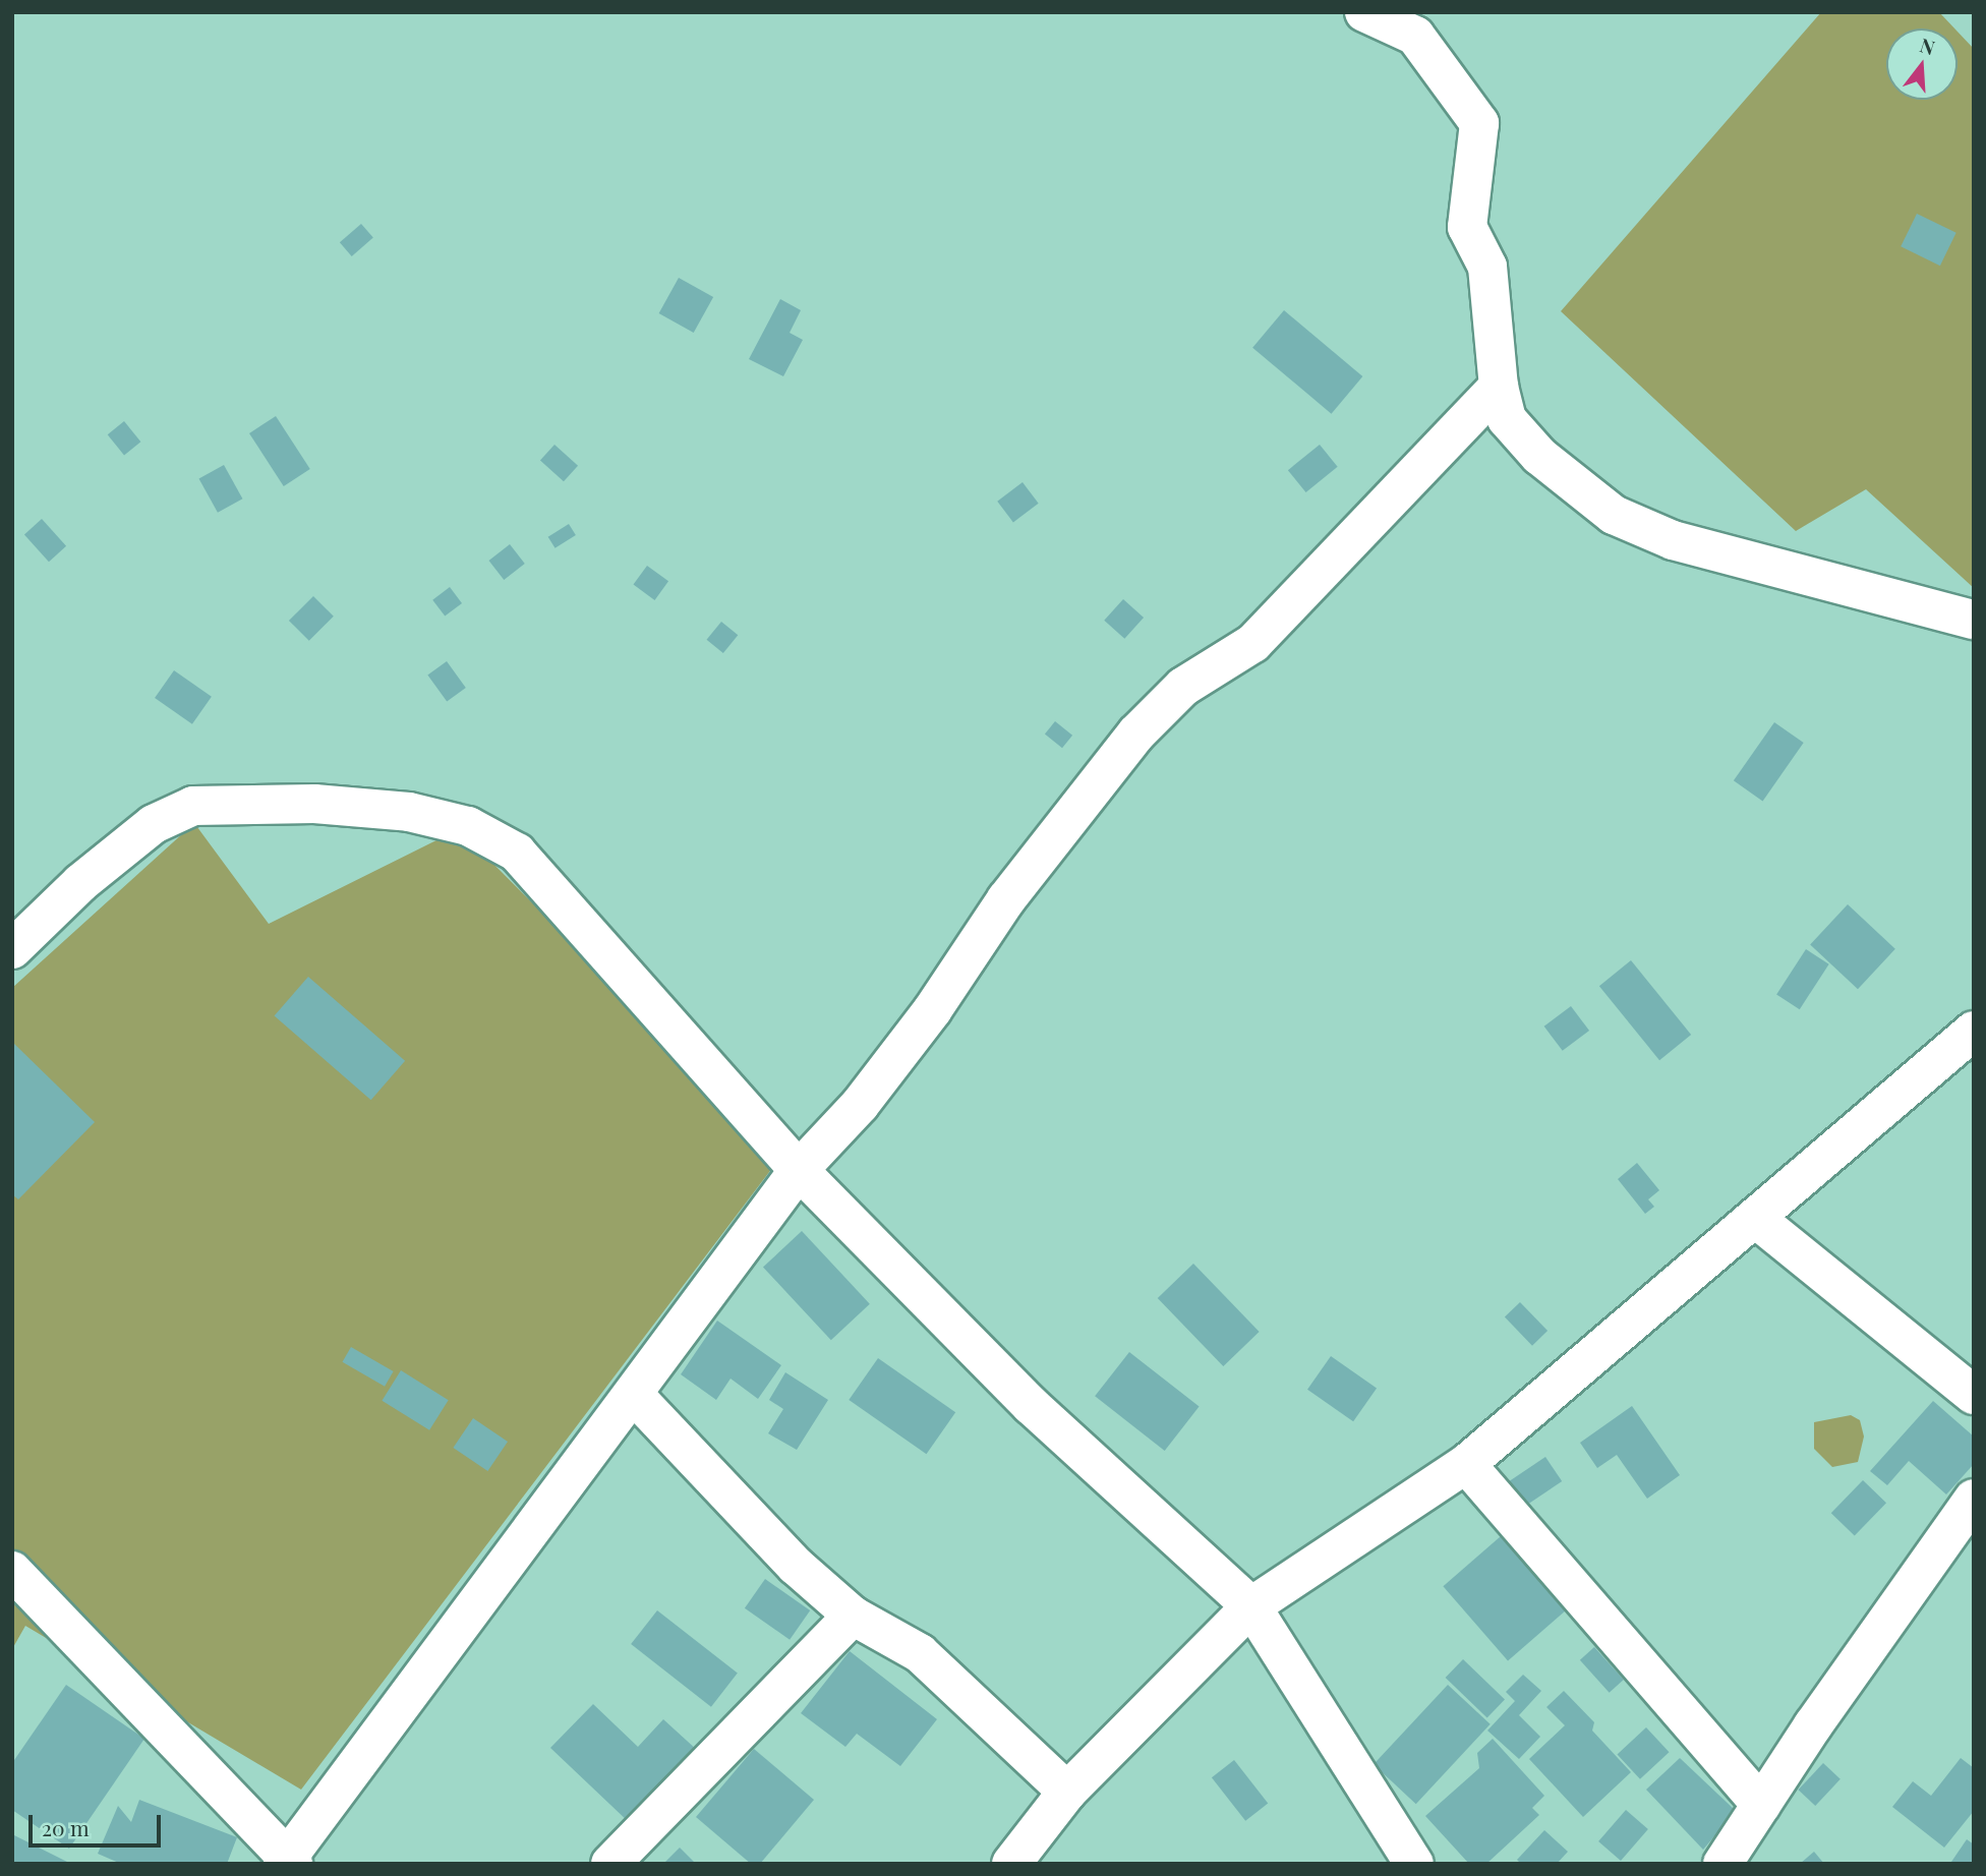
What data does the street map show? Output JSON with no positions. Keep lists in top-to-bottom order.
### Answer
{
  "scale_bar": "20 m",
  "north": "top"
}
